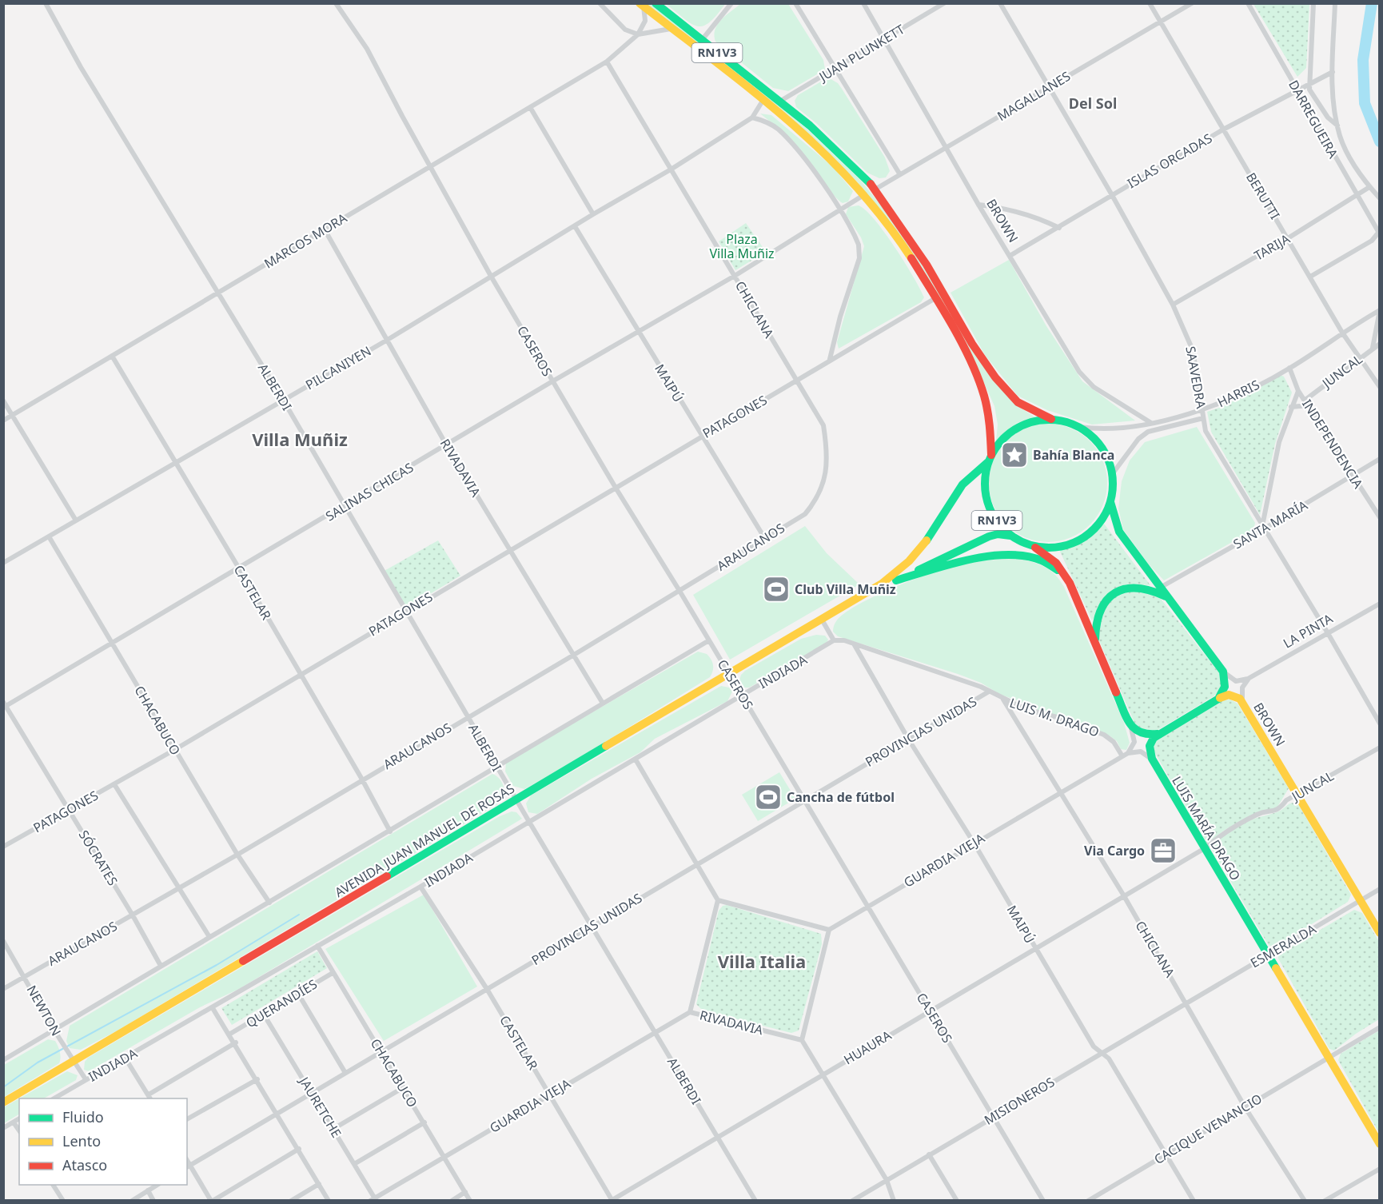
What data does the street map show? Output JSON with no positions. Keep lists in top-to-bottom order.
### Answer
{
  "streets": {
    "main road": [
      "RN1V3",
      "BROWN",
      "LUIS MARÍA DRAGO",
      "AVENIDA JUAN MANUEL DE ROSAS"
    ],
    "street": [
      "JUAN PLUNKETT",
      "MAGALLANES",
      "DARREGUEIRA",
      "ISLAS ORCADAS",
      "BERUTTI",
      "MARCOS MORA",
      "TARIJA",
      "CHICLANA",
      "CASEROS",
      "PILCANIYEN",
      "JUNCAL",
      "SAAVEDRA",
      "MAIPÚ",
      "ALBERDI",
      "HARRIS",
      "PATAGONES",
      "INDEPENDENCIA",
      "RIVADAVIA",
      "SALINAS CHICAS",
      "SANTA MARÍA",
      "ARAUCANOS",
      "CASTELAR",
      "LA PINTA",
      "INDIADA",
      "LUIS M. DRAGO",
      "CHACABUCO",
      "PROVINCIAS UNIDAS",
      "SÓCRATES",
      "GUARDIA VIEJA",
      "ESMERALDA",
      "QUERANDÍES",
      "NEWTON",
      "HUAURA",
      "MISIONEROS",
      "JAURETCHE",
      "CACIQUE VENANCIO"
    ]
  },
  "crossings": [
    ["RN1V3", "JUAN PLUNKETT"],
    ["RN1V3", "MAGALLANES"],
    ["RN1V3", "HARRIS"],
    ["RN1V3", "AVENIDA JUAN MANUEL DE ROSAS"],
    ["JUAN PLUNKETT", "BROWN"],
    ["MAGALLANES", "BERUTTI"],
    ["MAGALLANES", "BROWN"],
    ["MAGALLANES", "SAAVEDRA"],
    ["DARREGUEIRA", "ISLAS ORCADAS"],
    ["DARREGUEIRA", "TARIJA"],
    ["ISLAS ORCADAS", "BERUTTI"],
    ["ISLAS ORCADAS", "BROWN"],
    ["ISLAS ORCADAS", "SAAVEDRA"],
    ["BERUTTI", "TARIJA"],
    ["BERUTTI", "JUNCAL"],
    ["BERUTTI", "HARRIS"],
    ["BROWN", "JUNCAL"],
    ["BROWN", "HARRIS"],
    ["BROWN", "ESMERALDA"],
    ["MARCOS MORA", "CHICLANA"],
    ["MARCOS MORA", "CASEROS"],
    ["MARCOS MORA", "ALBERDI"],
    ["MARCOS MORA", "RIVADAVIA"],
    ["MARCOS MORA", "CASTELAR"],
    ["TARIJA", "SAAVEDRA"],
    ["CHICLANA", "PILCANIYEN"],
    ["CHICLANA", "JUNCAL"],
    ["CHICLANA", "PATAGONES"],
    ["CHICLANA", "SALINAS CHICAS"],
    ["CHICLANA", "ARAUCANOS"],
    ["CHICLANA", "LUIS M. DRAGO"],
    ["CHICLANA", "GUARDIA VIEJA"],
    ["CHICLANA", "ESMERALDA"],
    ["CHICLANA", "HUAURA"],
    ["CHICLANA", "MISIONEROS"],
    ["CHICLANA", "CACIQUE VENANCIO"],
    ["CASEROS", "PILCANIYEN"],
    ["CASEROS", "PATAGONES"],
    ["CASEROS", "SALINAS CHICAS"],
    ["CASEROS", "ARAUCANOS"],
    ["CASEROS", "INDIADA"],
    ["CASEROS", "PROVINCIAS UNIDAS"],
    ["CASEROS", "AVENIDA JUAN MANUEL DE ROSAS"],
    ["CASEROS", "GUARDIA VIEJA"],
    ["CASEROS", "HUAURA"],
    ["CASEROS", "MISIONEROS"],
    ["PILCANIYEN", "MAIPÚ"],
    ["PILCANIYEN", "ALBERDI"],
    ["PILCANIYEN", "RIVADAVIA"],
    ["PILCANIYEN", "CASTELAR"],
    ["PILCANIYEN", "CHACABUCO"],
    ["JUNCAL", "INDEPENDENCIA"],
    ["JUNCAL", "LUIS MARÍA DRAGO"],
    ["JUNCAL", "HUAURA"],
    ["SAAVEDRA", "HARRIS"],
    ["SAAVEDRA", "SANTA MARÍA"],
    ["SAAVEDRA", "LA PINTA"],
    ["MAIPÚ", "PATAGONES"],
    ["MAIPÚ", "SALINAS CHICAS"],
    ["MAIPÚ", "ARAUCANOS"],
    ["MAIPÚ", "LUIS M. DRAGO"],
    ["MAIPÚ", "PROVINCIAS UNIDAS"],
    ["MAIPÚ", "GUARDIA VIEJA"],
    ["MAIPÚ", "HUAURA"],
    ["MAIPÚ", "MISIONEROS"],
    ["MAIPÚ", "CACIQUE VENANCIO"],
    ["ALBERDI", "PATAGONES"],
    ["ALBERDI", "SALINAS CHICAS"],
    ["ALBERDI", "ARAUCANOS"],
    ["ALBERDI", "INDIADA"],
    ["ALBERDI", "PROVINCIAS UNIDAS"],
    ["ALBERDI", "AVENIDA JUAN MANUEL DE ROSAS"],
    ["ALBERDI", "GUARDIA VIEJA"],
    ["ALBERDI", "HUAURA"],
    ["HARRIS", "INDEPENDENCIA"],
    ["HARRIS", "AVENIDA JUAN MANUEL DE ROSAS"],
    ["PATAGONES", "RIVADAVIA"],
    ["PATAGONES", "CASTELAR"],
    ["PATAGONES", "CHACABUCO"],
    ["PATAGONES", "SÓCRATES"],
    ["INDEPENDENCIA", "SANTA MARÍA"],
    ["RIVADAVIA", "SALINAS CHICAS"],
    ["RIVADAVIA", "ARAUCANOS"],
    ["RIVADAVIA", "GUARDIA VIEJA"],
    ["SALINAS CHICAS", "CASTELAR"],
    ["SALINAS CHICAS", "CHACABUCO"],
    ["SALINAS CHICAS", "SÓCRATES"],
    ["ARAUCANOS", "CASTELAR"],
    ["ARAUCANOS", "CHACABUCO"],
    ["ARAUCANOS", "SÓCRATES"],
    ["ARAUCANOS", "NEWTON"],
    ["CASTELAR", "INDIADA"],
    ["CASTELAR", "PROVINCIAS UNIDAS"],
    ["CASTELAR", "GUARDIA VIEJA"],
    ["CASTELAR", "HUAURA"],
    ["INDIADA", "LUIS M. DRAGO"],
    ["INDIADA", "CHACABUCO"],
    ["INDIADA", "NEWTON"],
    ["LUIS M. DRAGO", "PROVINCIAS UNIDAS"],
    ["CHACABUCO", "PROVINCIAS UNIDAS"],
    ["CHACABUCO", "GUARDIA VIEJA"],
    ["CHACABUCO", "QUERANDÍES"],
    ["PROVINCIAS UNIDAS", "JAURETCHE"],
    ["LUIS MARÍA DRAGO", "ESMERALDA"],
    ["LUIS MARÍA DRAGO", "CACIQUE VENANCIO"],
    ["AVENIDA JUAN MANUEL DE ROSAS", "NEWTON"],
    ["GUARDIA VIEJA", "JAURETCHE"],
    ["ESMERALDA", "MISIONEROS"],
    ["QUERANDÍES", "JAURETCHE"]
  ],
  "districts": ["Del Sol", "Villa Muñiz", "Villa Italia"],
  "parks": ["Plaza Villa Muñiz"],
  "places": {
    "place": ["Bahía Blanca"],
    "sports": ["Club Villa Muñiz", "Cancha de fútbol"],
    "office": ["Via Cargo"]
  },
  "legend": ["Fluido", "Lento", "Atasco"]
}
